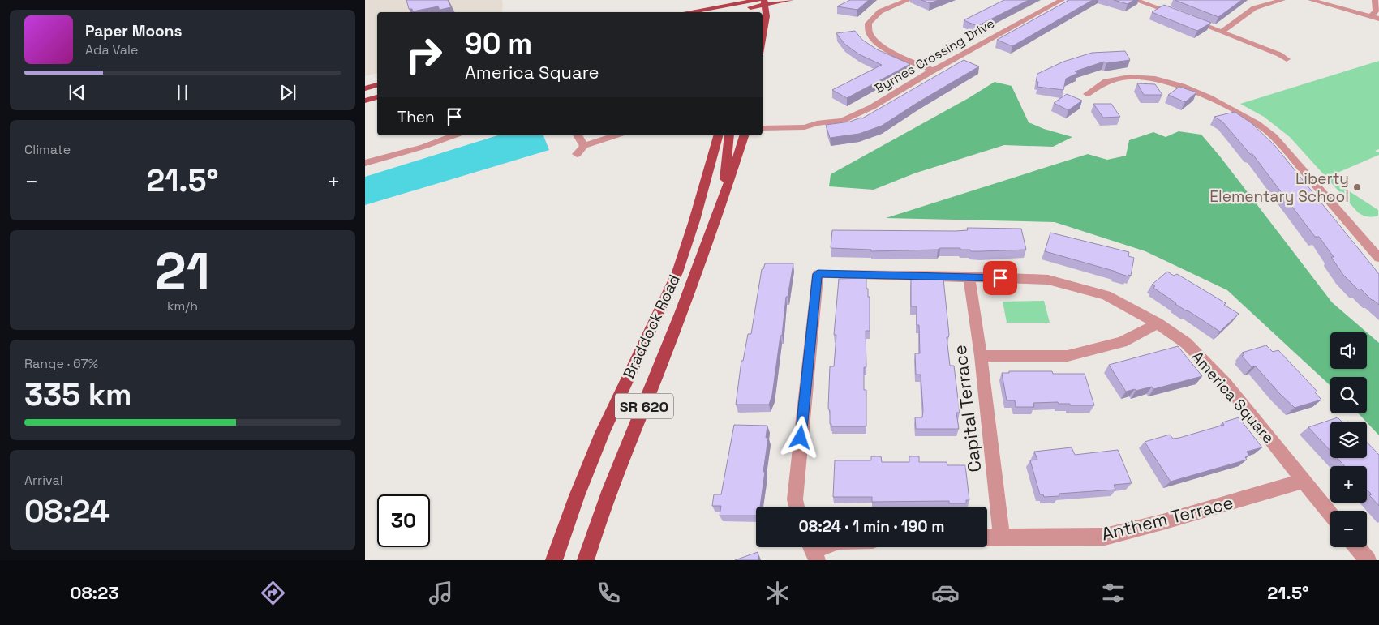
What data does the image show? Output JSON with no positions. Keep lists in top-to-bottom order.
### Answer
{
  "streets": {
    "main road": ["Braddock Road", "SR 620"],
    "street": [
      "Byrnes Crossing Drive",
      "America Square",
      "Capital Terrace",
      "Anthem Terrace"
    ]
  },
  "crossings": [
    ["America Square", "Capital Terrace"],
    ["America Square", "Anthem Terrace"],
    ["Capital Terrace", "Anthem Terrace"]
  ],
  "places": ["Liberty Elementary School"],
  "page": {
    "turn": ["90 m", "America Square"],
    "song": ["Paper Moons", "Ada Vale"],
    "then": "Then",
    "tile": [
      "Climate",
      ["21", "km/h"],
      ["Range · 67%", "335 km"],
      ["Arrival", "08:24"]
    ],
    "heat": ["−", "21.5°", "+"],
    "map_buttons": ["+", "−"],
    "limit": "30",
    "trip": "08:24 · 1 min · 190 m",
    "tabs": ["08:23", "21.5°"]
  }
}
